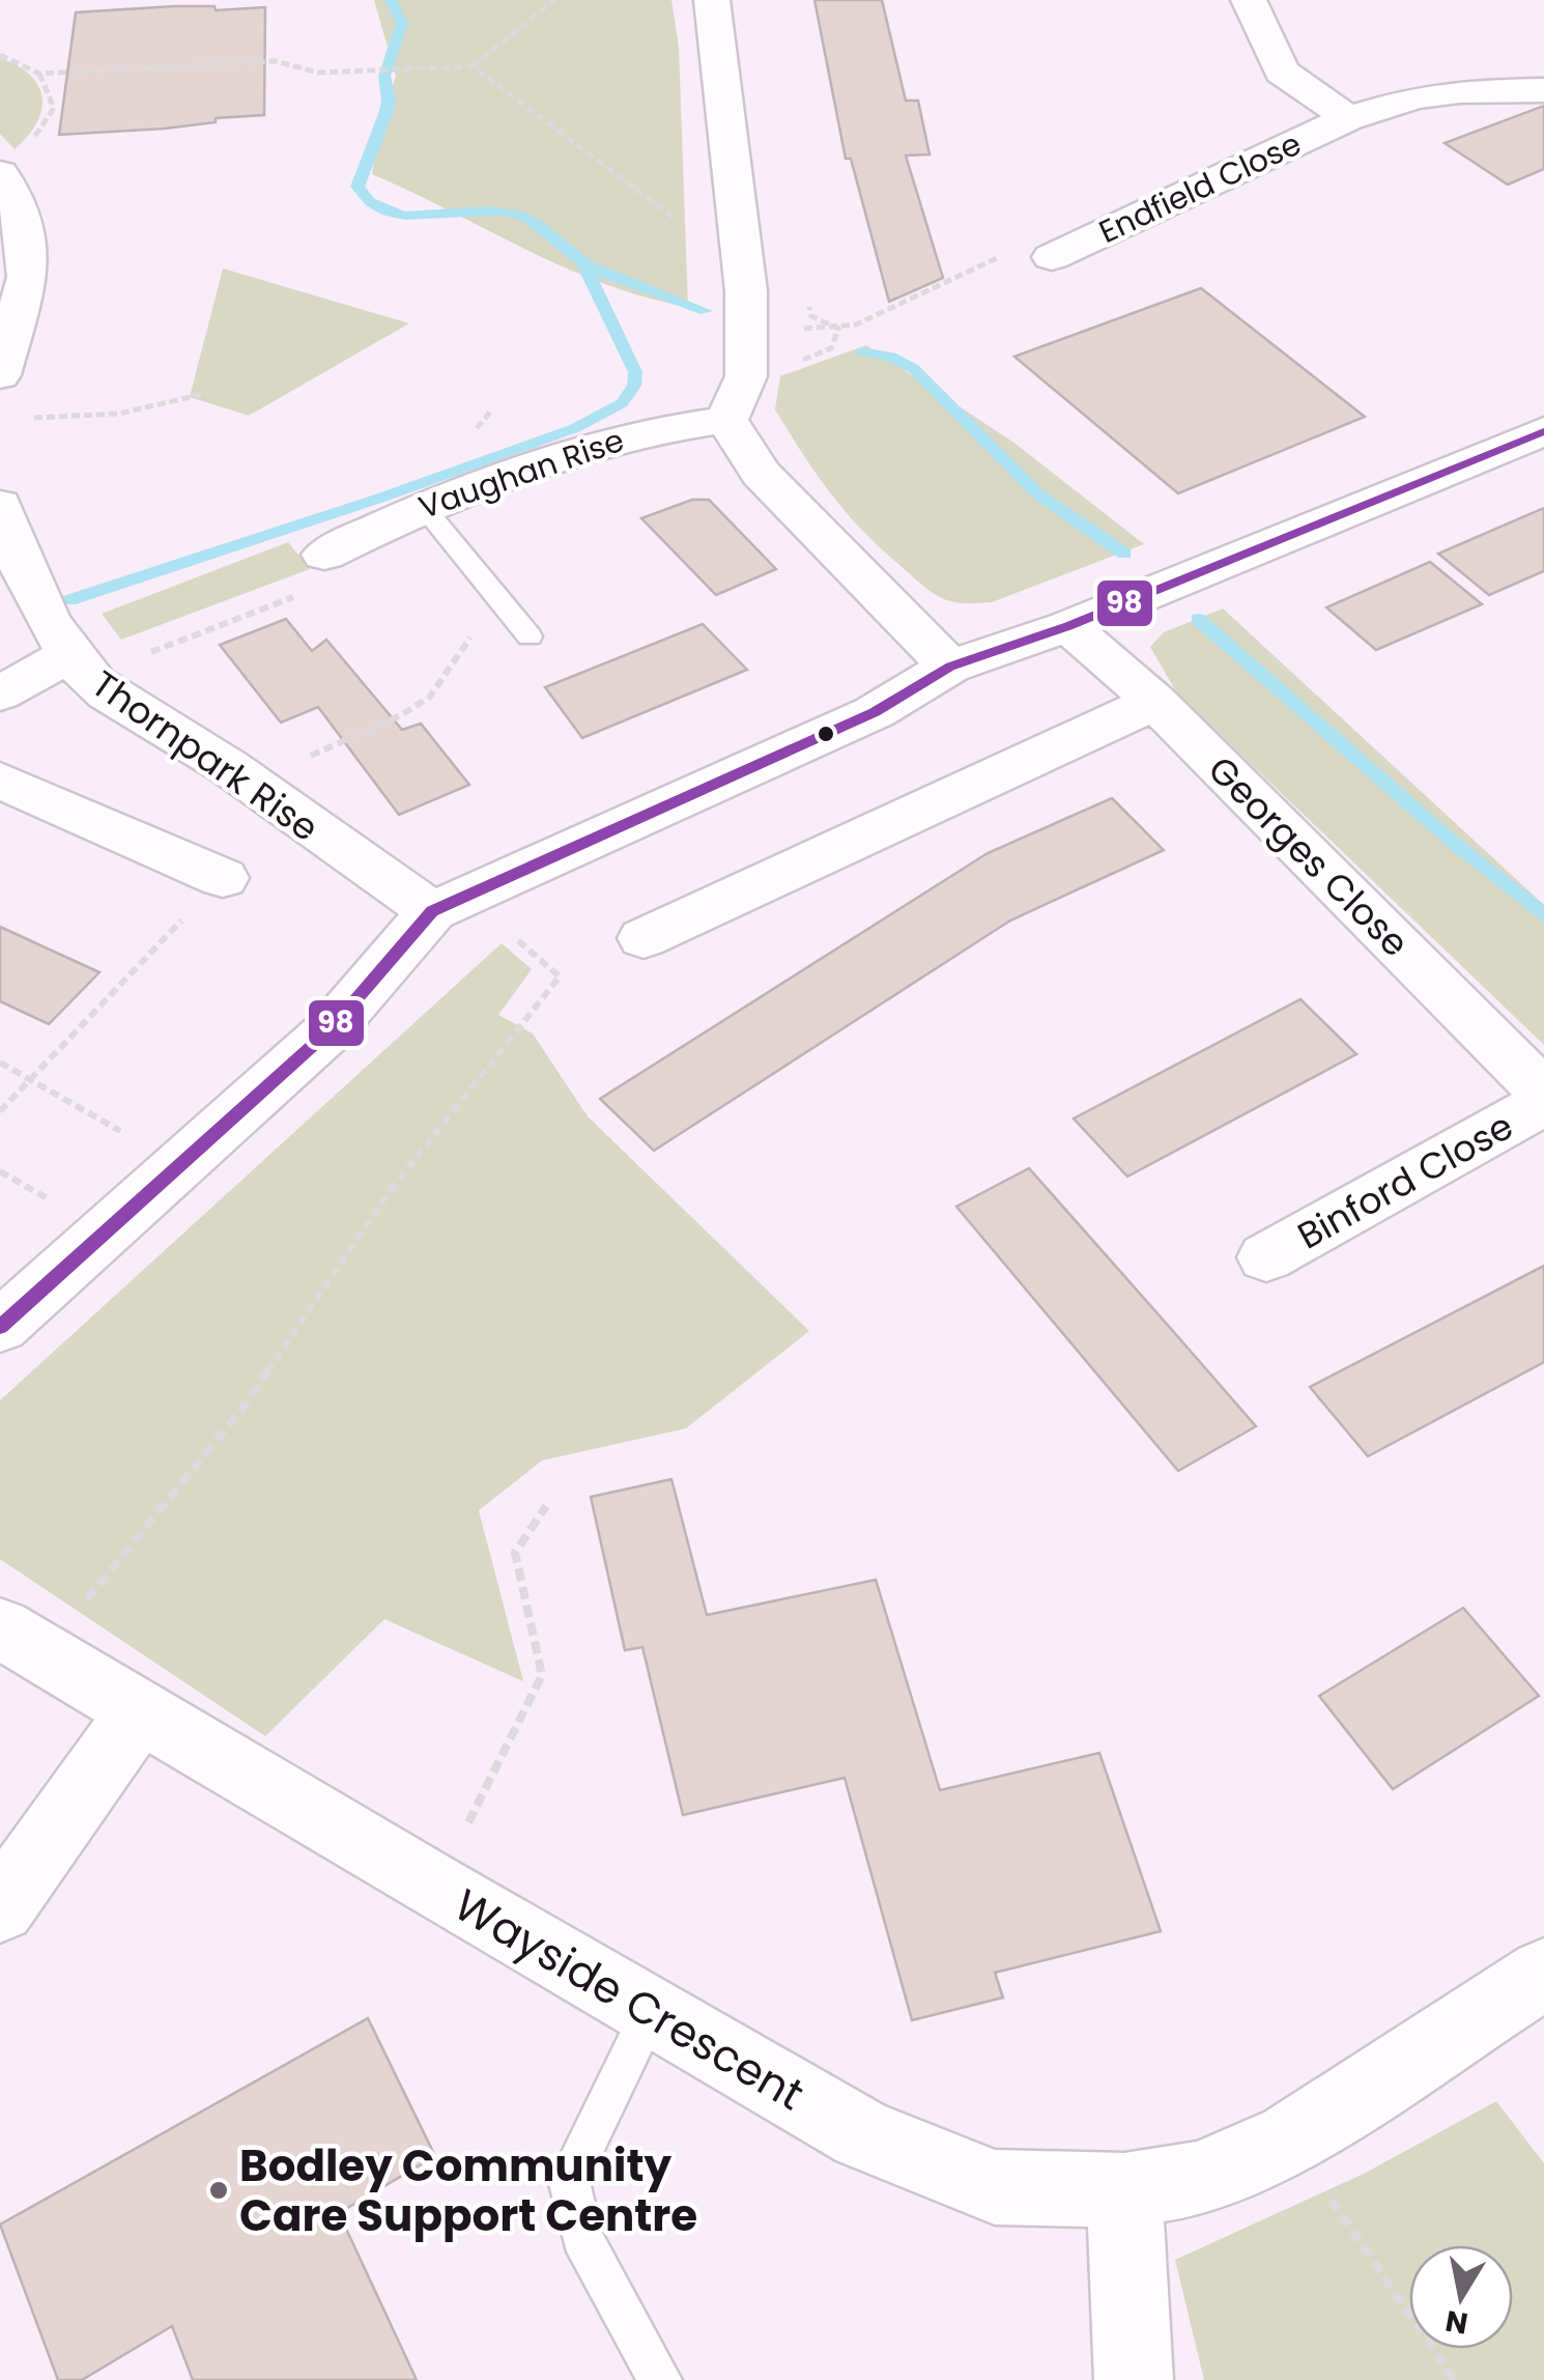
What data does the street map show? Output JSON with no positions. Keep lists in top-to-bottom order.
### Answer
{
  "streets": {
    "street": [
      "Endfield Close",
      "Vaughan Rise",
      "Thornpark Rise",
      "Georges Close",
      "Binford Close",
      "Wayside Crescent"
    ]
  },
  "places": ["Bodley Community Care Support Centre"],
  "lines": ["transit line 98"],
  "north": "bottom"
}
